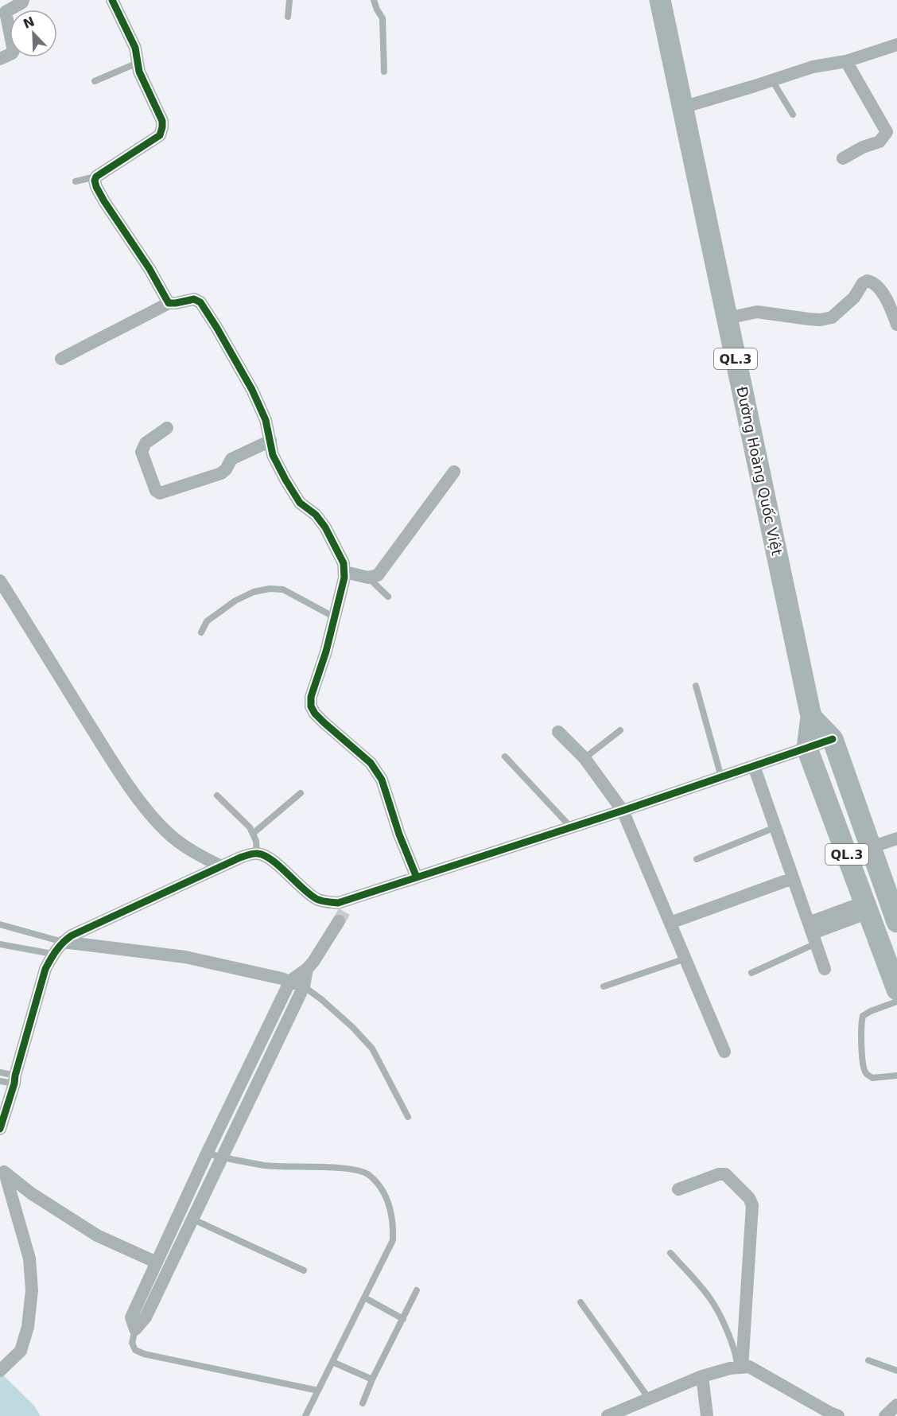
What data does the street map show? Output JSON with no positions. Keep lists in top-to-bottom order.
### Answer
{
  "streets": {
    "highway": ["QL.3", "Đường Hoàng Quốc Việt"]
  },
  "crossings": [
    ["QL.3", "Đường Hoàng Quốc Việt"]
  ],
  "north": "top left"
}
